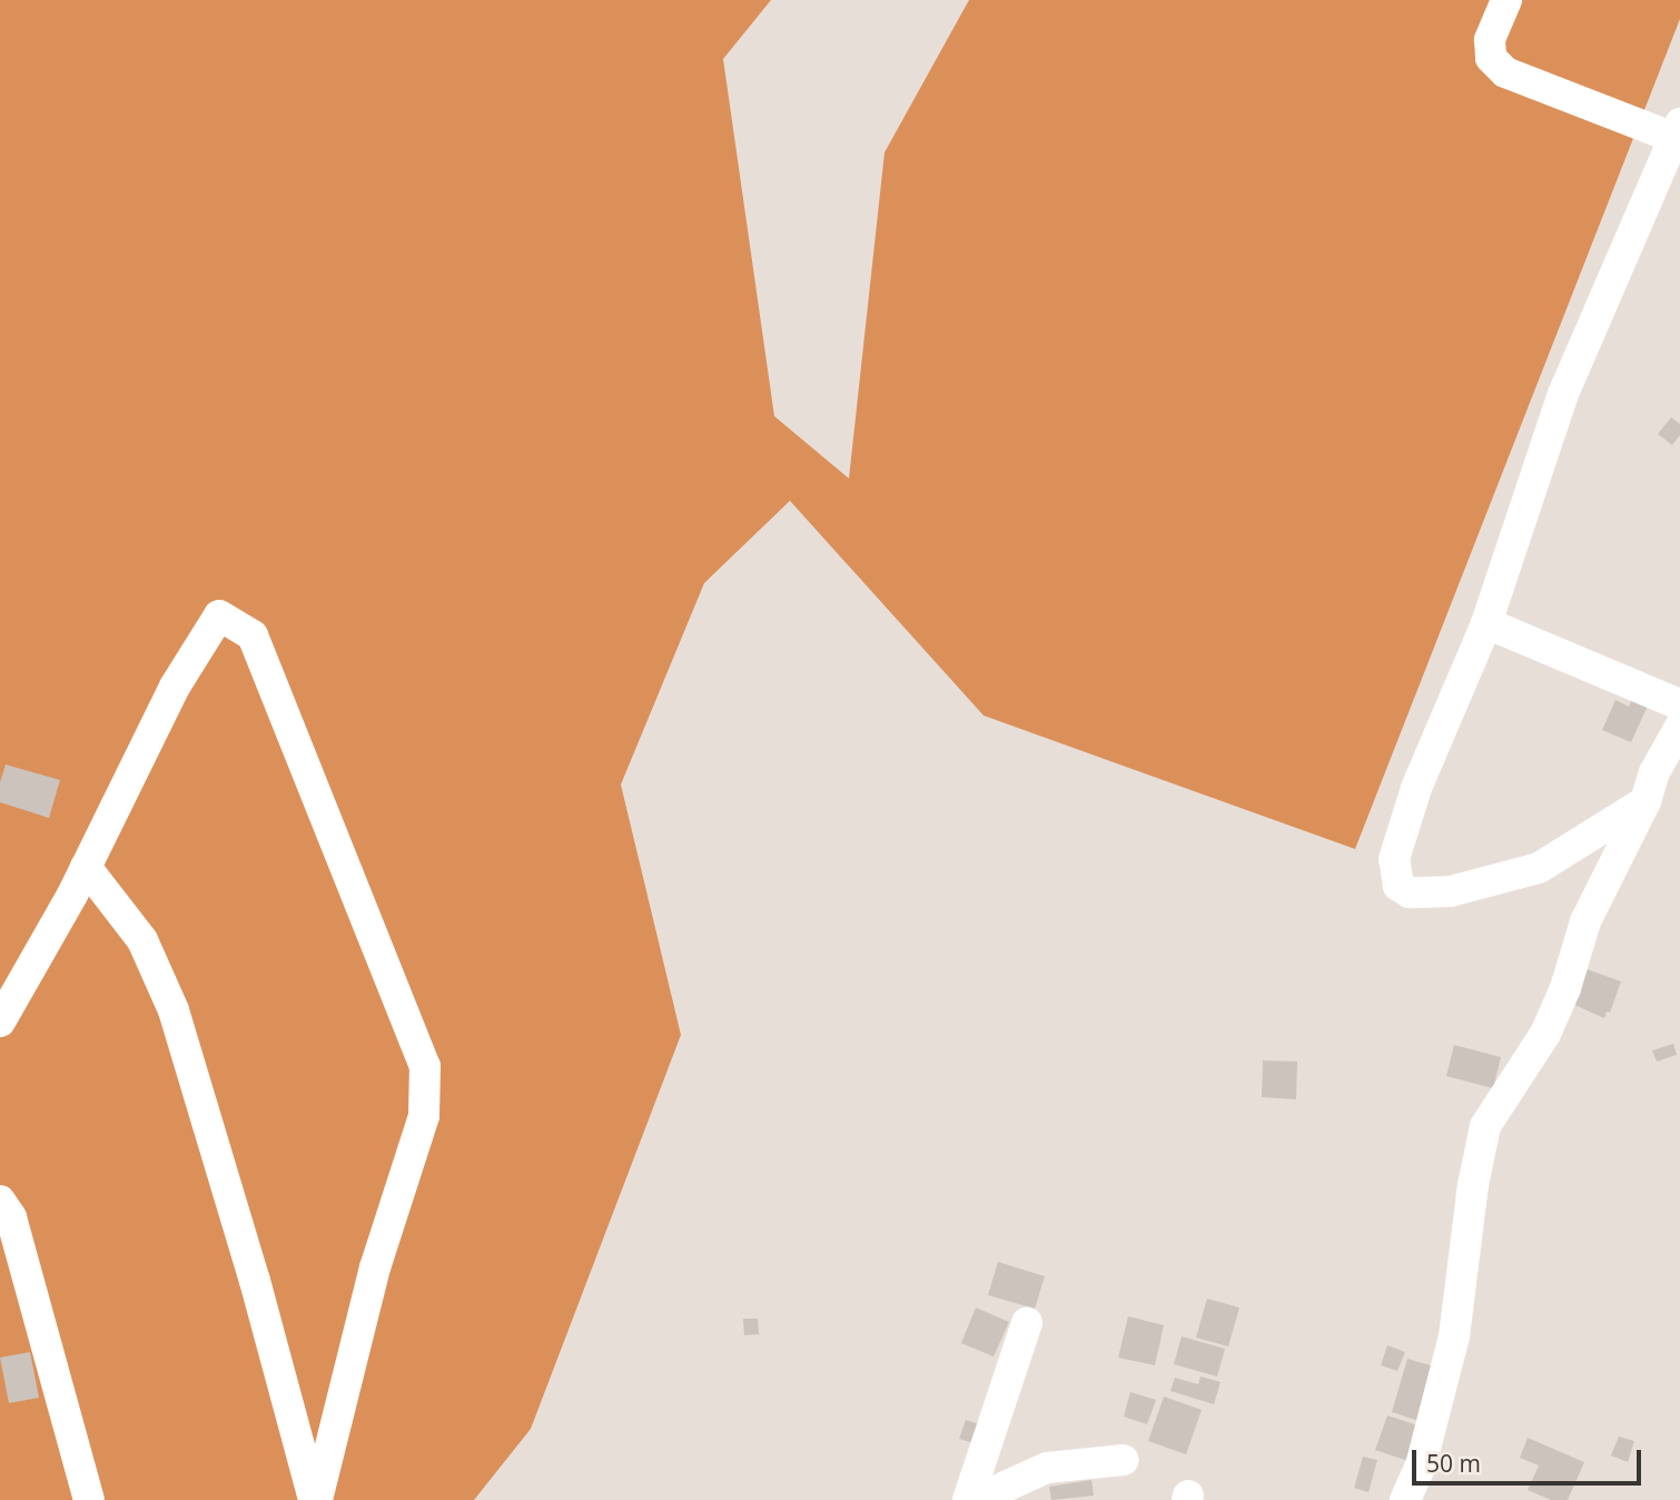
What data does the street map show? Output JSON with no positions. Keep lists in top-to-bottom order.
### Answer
{
  "scale_bar": "50 m"
}
